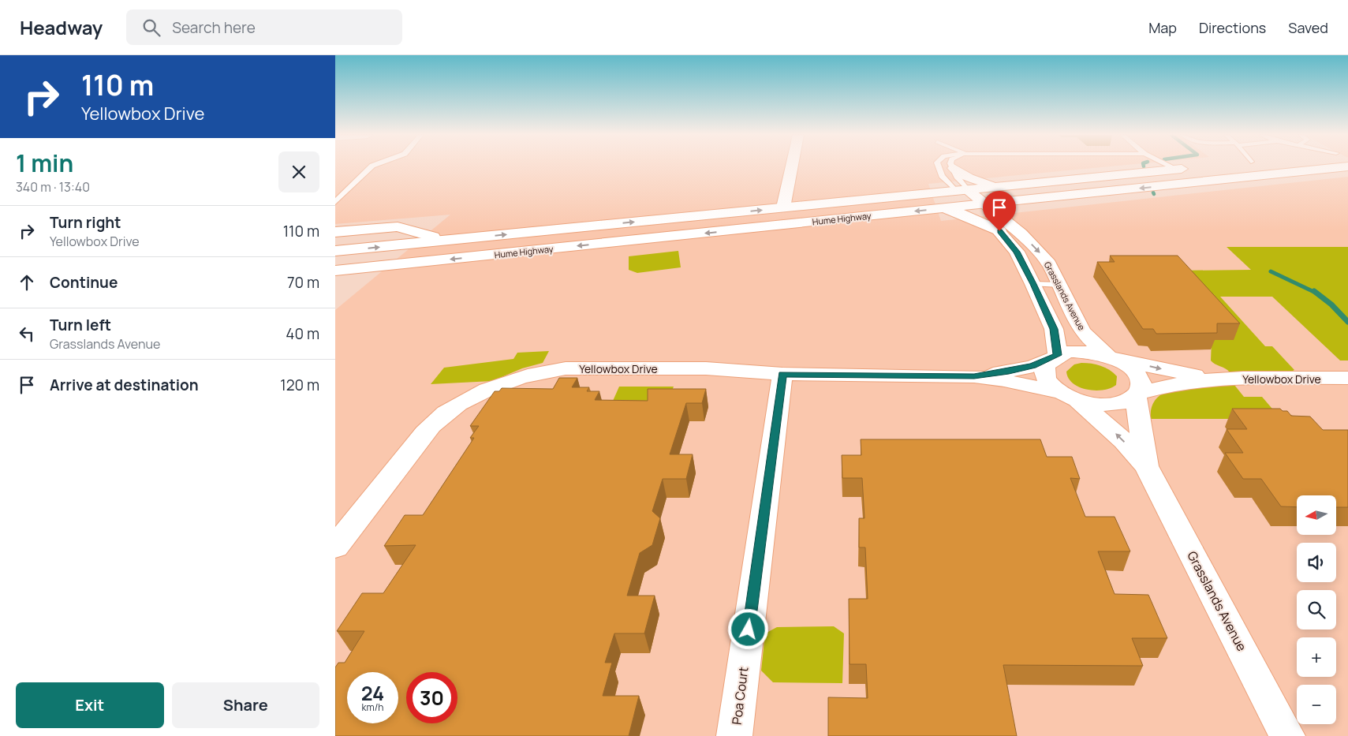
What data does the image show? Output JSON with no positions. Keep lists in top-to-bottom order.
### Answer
{
  "streets": {
    "main road": [
      "Hume Highway",
      "Grasslands Avenue",
      "Yellowbox Drive",
      "Poa Court"
    ]
  },
  "crossings": [
    ["Hume Highway", "Grasslands Avenue"],
    ["Yellowbox Drive", "Poa Court"]
  ],
  "north": "left",
  "page": {
    "header": "Headway",
    "search": "Search here",
    "nav": ["Map", "Directions", "Saved"],
    "turn": ["110 m", "Yellowbox Drive"],
    "heading": ["1 min", "340 m · 13:40"],
    "list": [
      {
        "name": "Turn right",
        "note": "Yellowbox Drive",
        "value": "110 m"
      },
      {
        "name": "Continue",
        "value": "70 m"
      },
      {
        "name": "Turn left",
        "note": "Grasslands Avenue",
        "value": "40 m"
      },
      {
        "name": "Arrive at destination",
        "value": "120 m"
      }
    ],
    "map_buttons": ["+", "−"],
    "speed": "24 km/h",
    "limit": "30",
    "buttons": ["Exit", "Share"]
  }
}
